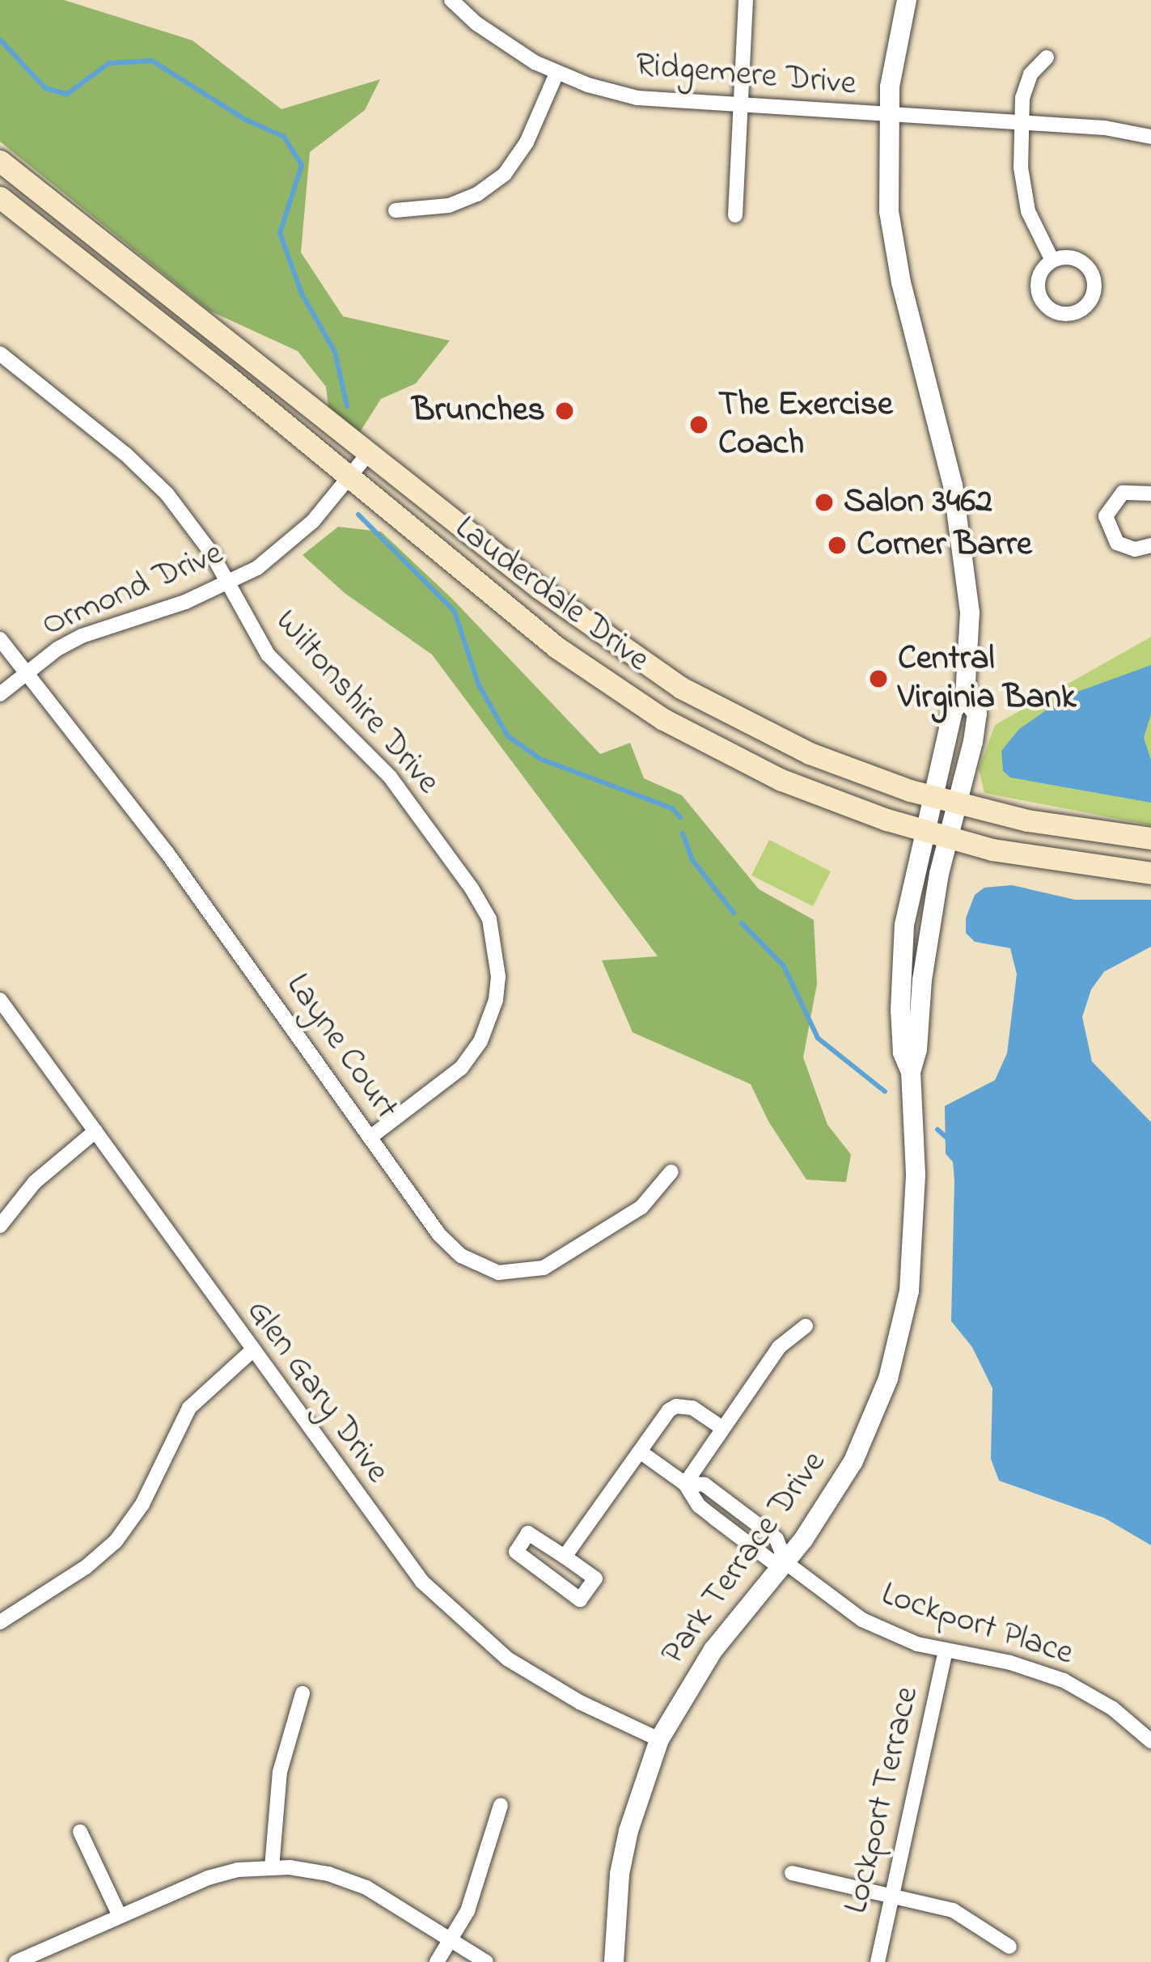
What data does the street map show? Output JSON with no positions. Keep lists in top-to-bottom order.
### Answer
{
  "streets": {
    "main road": ["Lauderdale Drive"],
    "street": [
      "Ridgemere Drive",
      "Ormond Drive",
      "Wiltonshire Drive",
      "Layne Court",
      "Glen Gary Drive",
      "Park Terrace Drive",
      "Lockport Place",
      "Lockport Terrace"
    ]
  },
  "crossings": [
    ["Ridgemere Drive", "Park Terrace Drive"],
    ["Ormond Drive", "Lauderdale Drive"],
    ["Ormond Drive", "Wiltonshire Drive"],
    ["Ormond Drive", "Layne Court"],
    ["Lauderdale Drive", "Park Terrace Drive"],
    ["Wiltonshire Drive", "Layne Court"],
    ["Glen Gary Drive", "Park Terrace Drive"],
    ["Park Terrace Drive", "Lockport Place"],
    ["Lockport Place", "Lockport Terrace"]
  ],
  "places": [
    "Brunches",
    "The Exercise Coach",
    "Salon 3462",
    "Corner Barre",
    "Central Virginia Bank"
  ]
}
